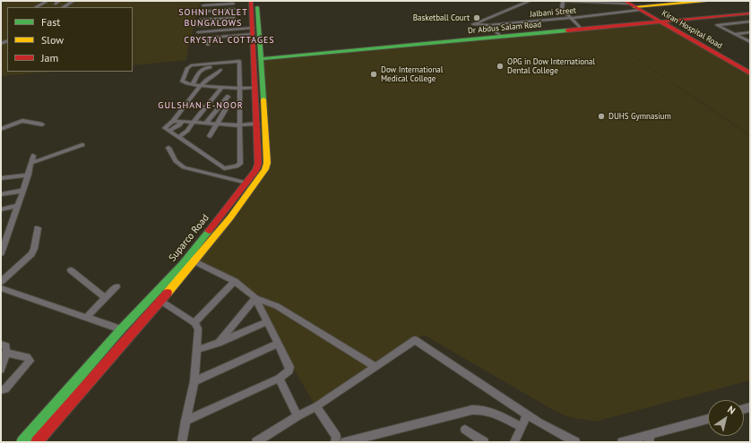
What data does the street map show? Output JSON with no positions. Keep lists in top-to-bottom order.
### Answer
{
  "streets": {
    "main road": ["Dr Abdus Salam Road", "Kiran Hospital Road", "Suparco Road"],
    "street": ["Jalbani Street"]
  },
  "crossings": [
    ["Jalbani Street", "Kiran Hospital Road"],
    ["Dr Abdus Salam Road", "Kiran Hospital Road"],
    ["Dr Abdus Salam Road", "Suparco Road"]
  ],
  "districts": ["SOHNI CHALET BUNGALOWS", "CRYSTAL COTTAGES", "GULSHAN-E-NOOR"],
  "places": [
    "Basketball Court",
    "OPG in Dow International Dental College",
    "Dow International Medical College",
    "DUHS Gymnasium"
  ],
  "legend": ["Fast", "Slow", "Jam"],
  "north": "top right"
}
